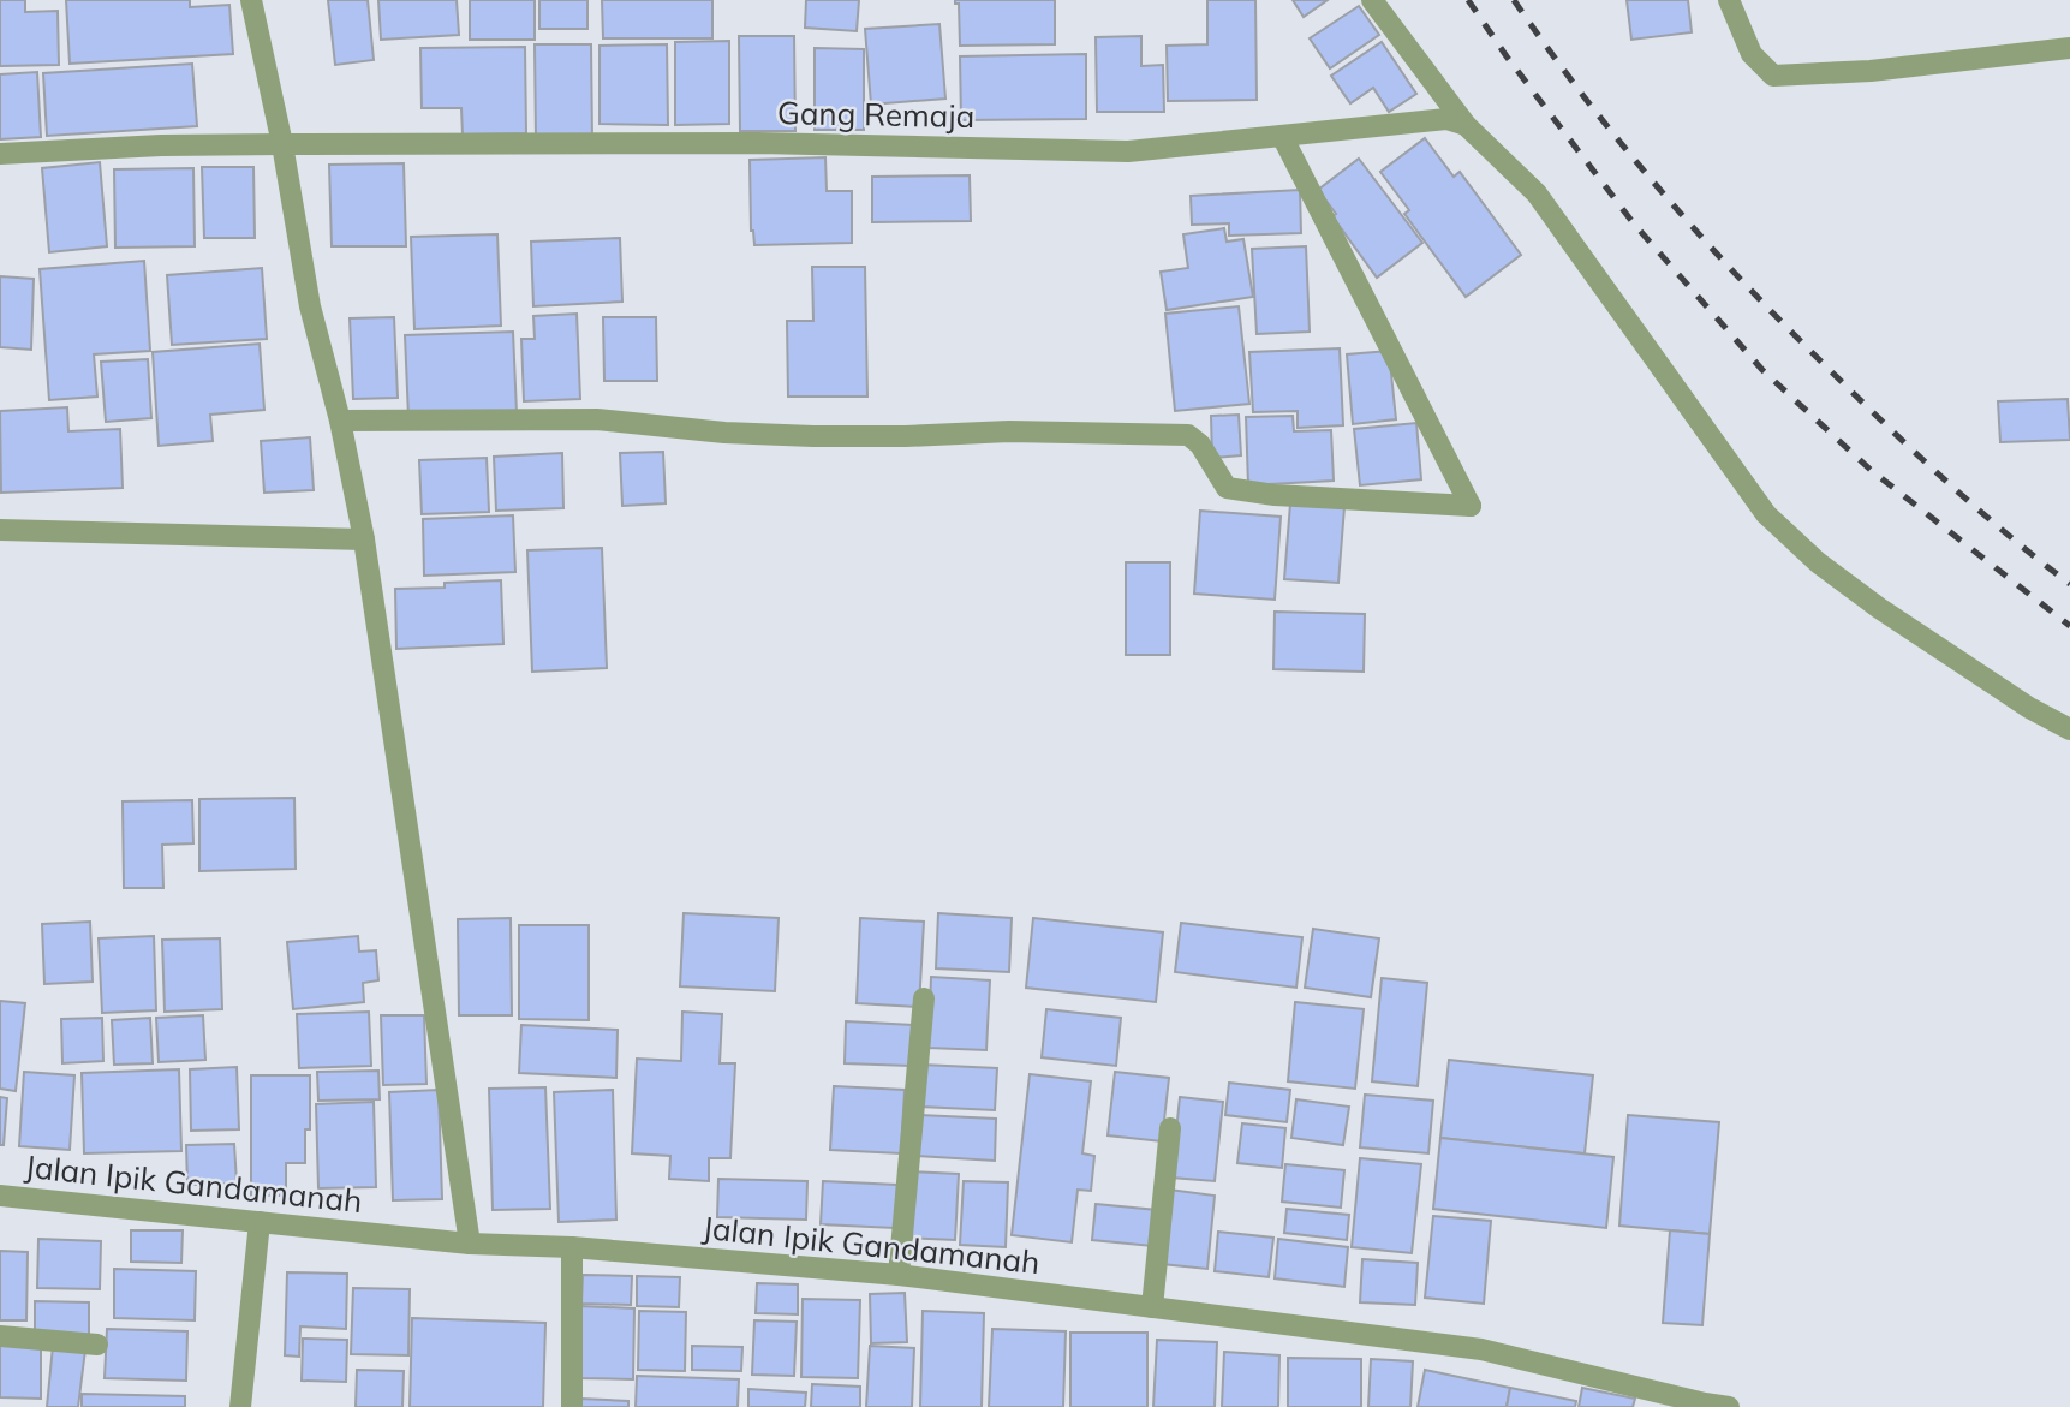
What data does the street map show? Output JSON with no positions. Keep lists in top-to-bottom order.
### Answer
{
  "streets": {
    "street": ["Gang Remaja", "Jalan Ipik Gandamanah"]
  }
}
